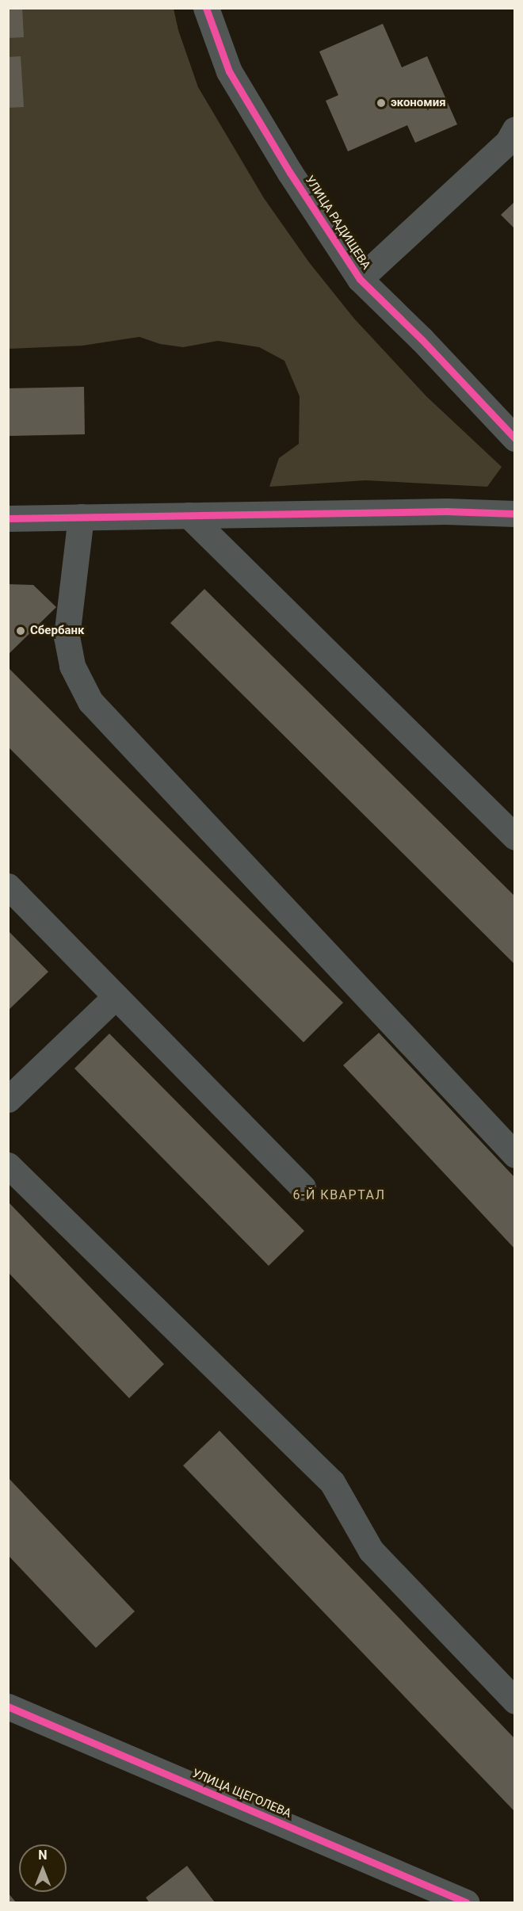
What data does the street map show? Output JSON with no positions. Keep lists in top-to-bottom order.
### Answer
{
  "streets": {
    "street": ["УЛИЦА РАДИЩЕВА", "УЛИЦА ЩЕГОЛЕВА"]
  },
  "districts": ["6-Й КВАРТАЛ"],
  "places": ["экономия", "Сбербанк"],
  "north": "top"
}
